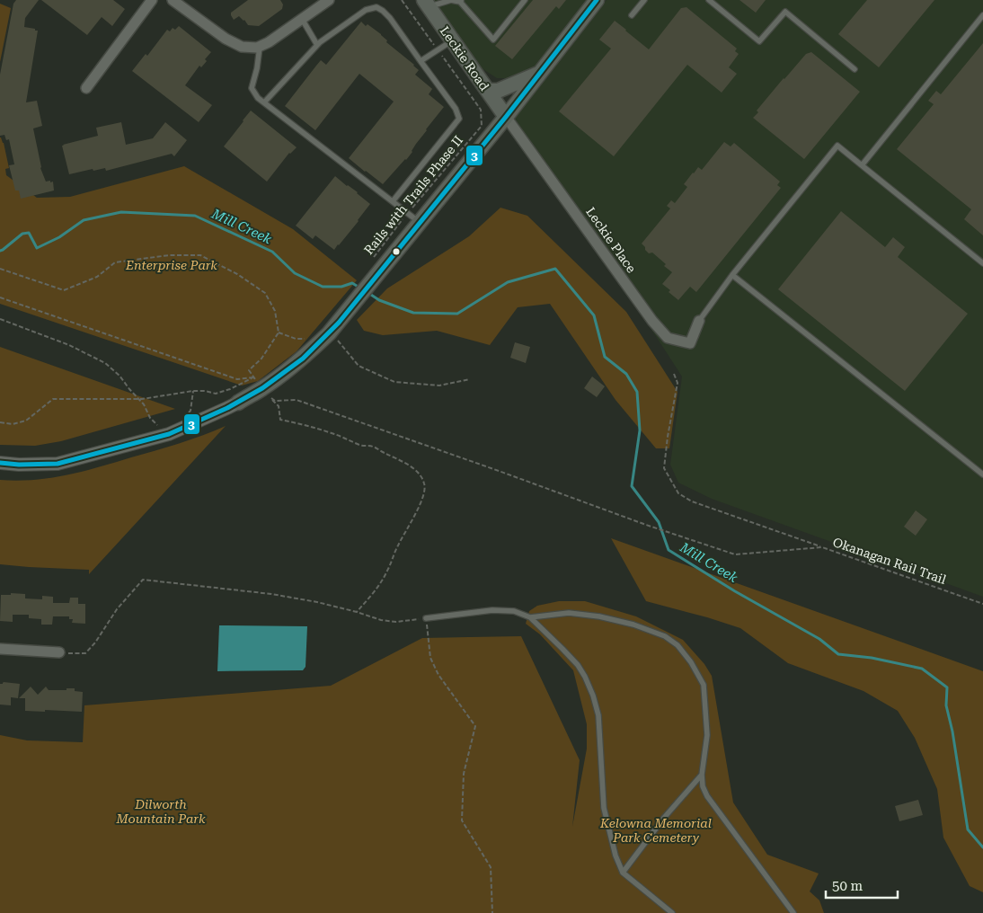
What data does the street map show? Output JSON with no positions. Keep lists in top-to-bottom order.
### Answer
{
  "streets": {
    "main road": ["Leckie Road"],
    "street": ["Leckie Place"],
    "path": ["Rails with Trails Phase II", "Okanagan Rail Trail"]
  },
  "crossings": [
    ["Leckie Road", "Leckie Place"]
  ],
  "water": ["Mill Creek"],
  "parks": ["Enterprise Park", "Dilworth Mountain Park", "Kelowna Memorial Park Cemetery"],
  "lines": ["transit line 3"],
  "scale_bar": "50 m"
}
